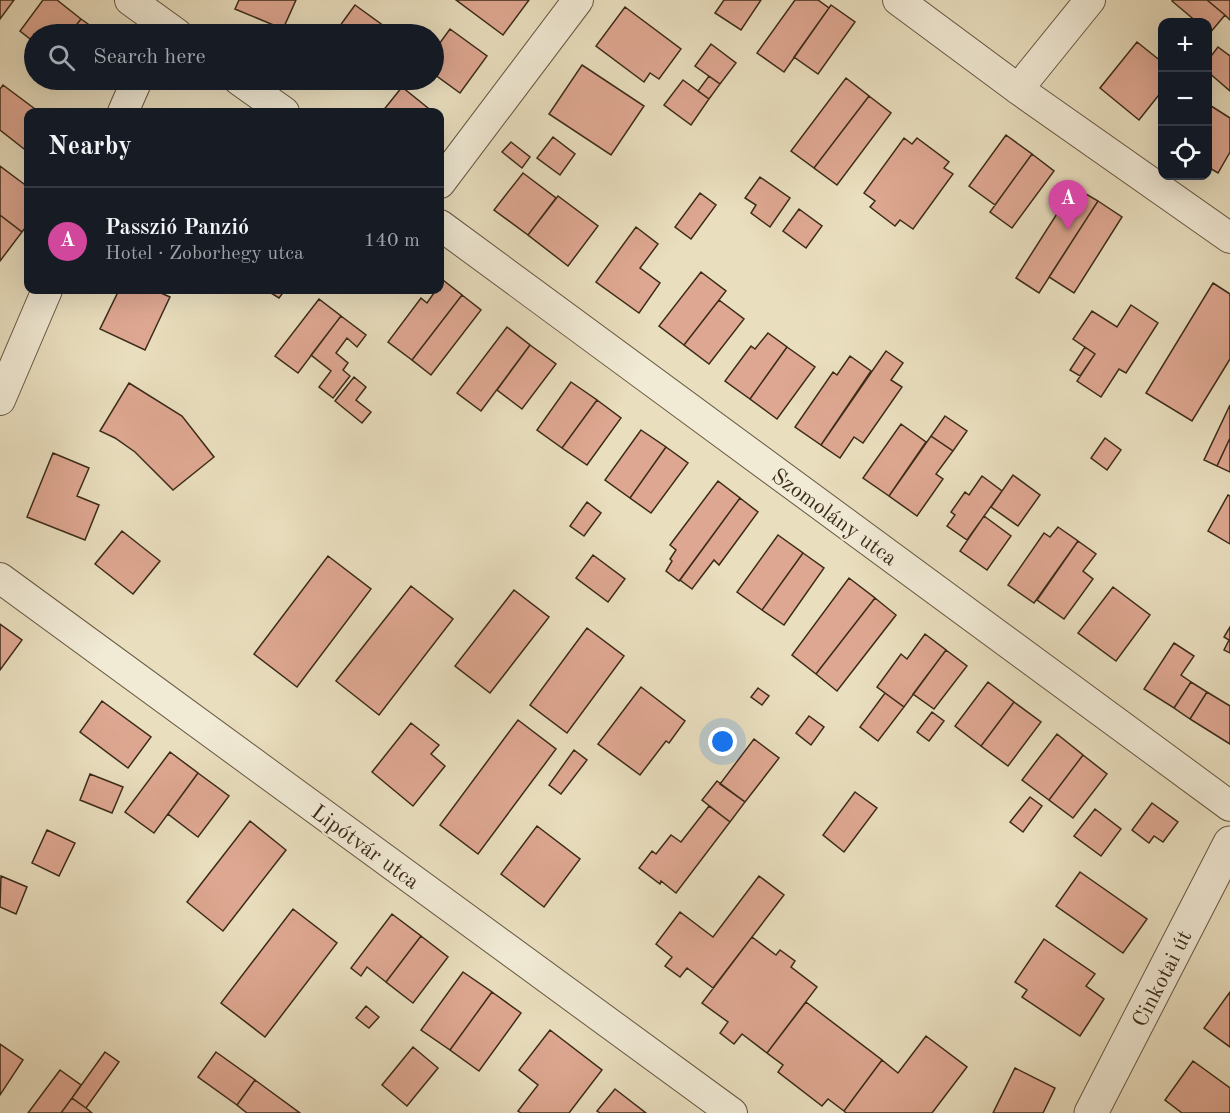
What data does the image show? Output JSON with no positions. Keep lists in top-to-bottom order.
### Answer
{
  "streets": {
    "street": ["Szomolány utca", "Lipótvár utca", "Cinkotai út"]
  },
  "page": {
    "map_buttons": ["+", "−"],
    "search": "Search here",
    "heading": "Nearby",
    "pins": "A",
    "list": [
      {
        "mark": "A",
        "name": "Passzió Panzió",
        "note": "Hotel · Zoborhegy utca",
        "value": "140 m"
      }
    ]
  }
}
